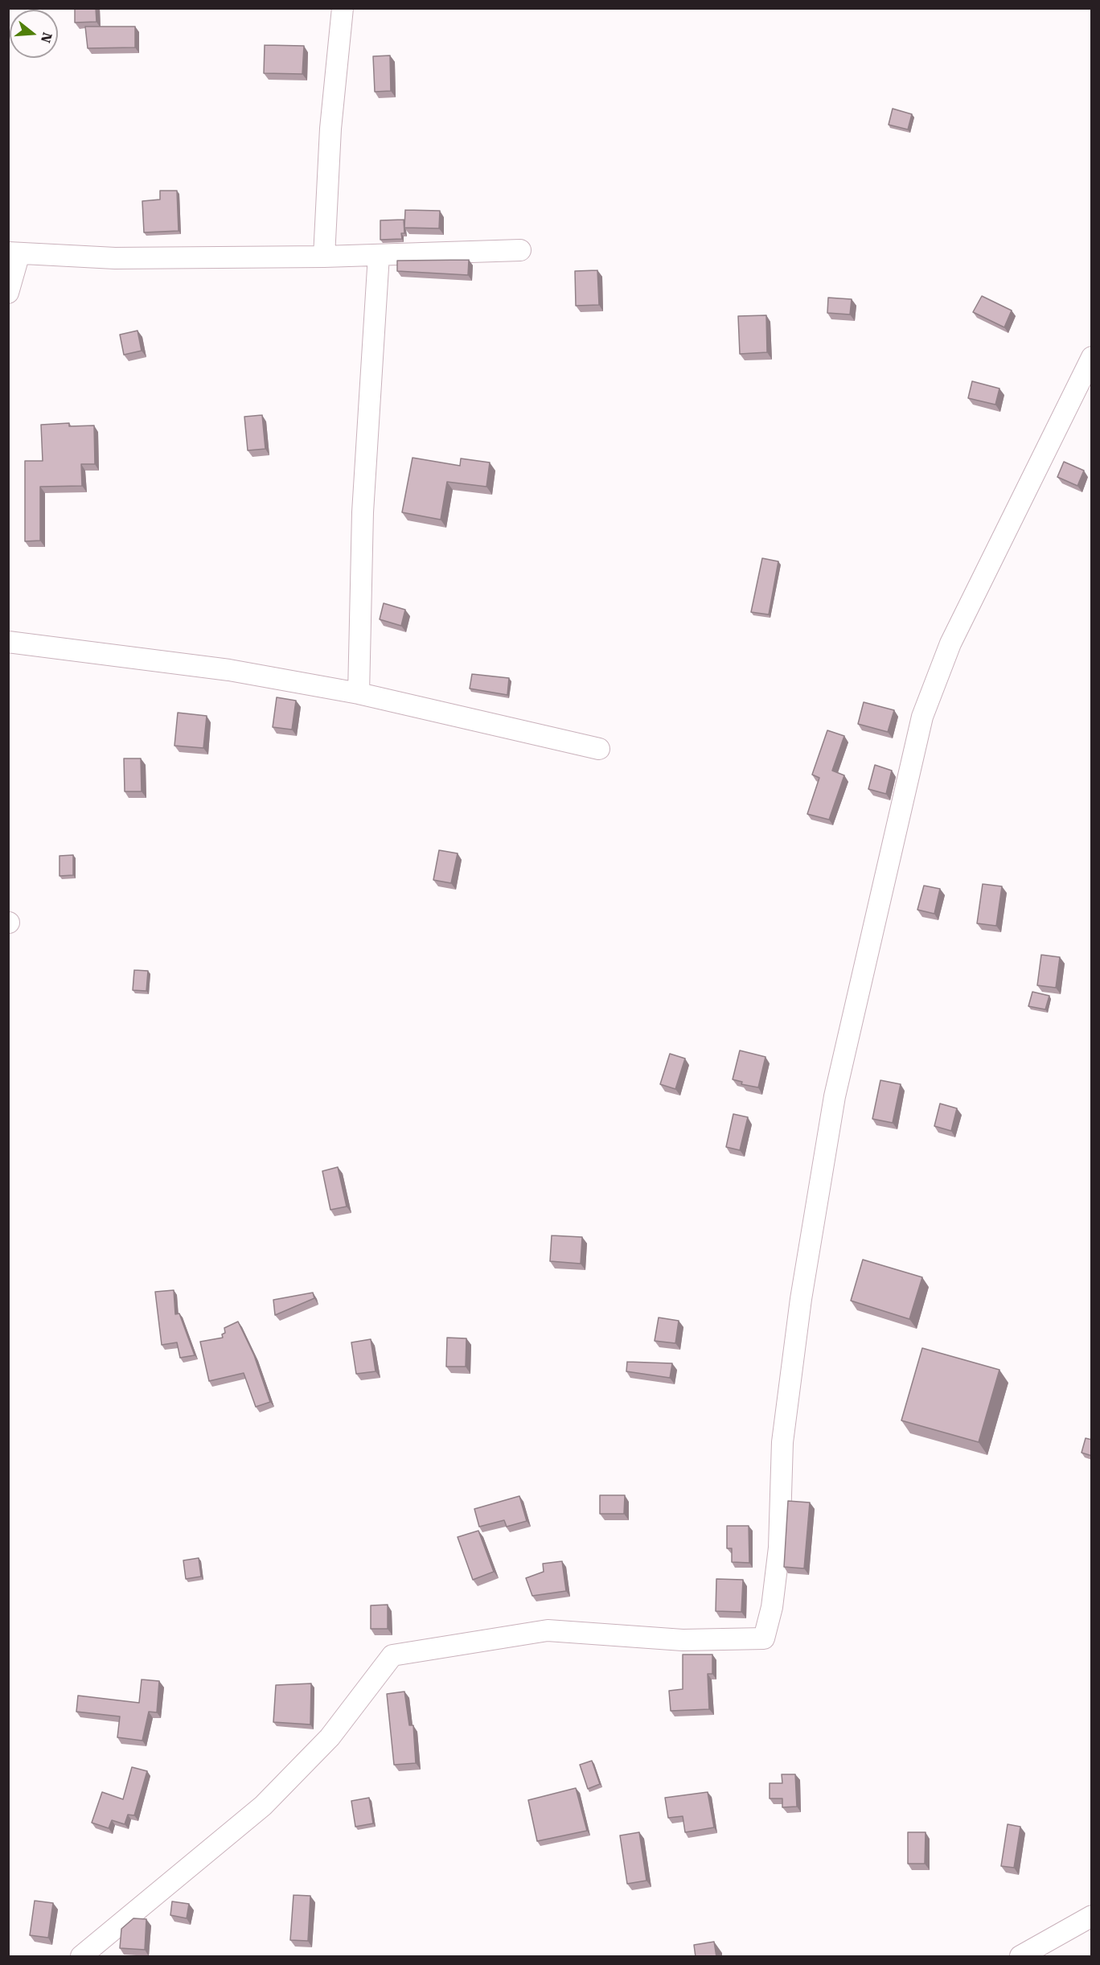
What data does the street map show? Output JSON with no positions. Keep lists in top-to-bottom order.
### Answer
{
  "north": "right"
}
